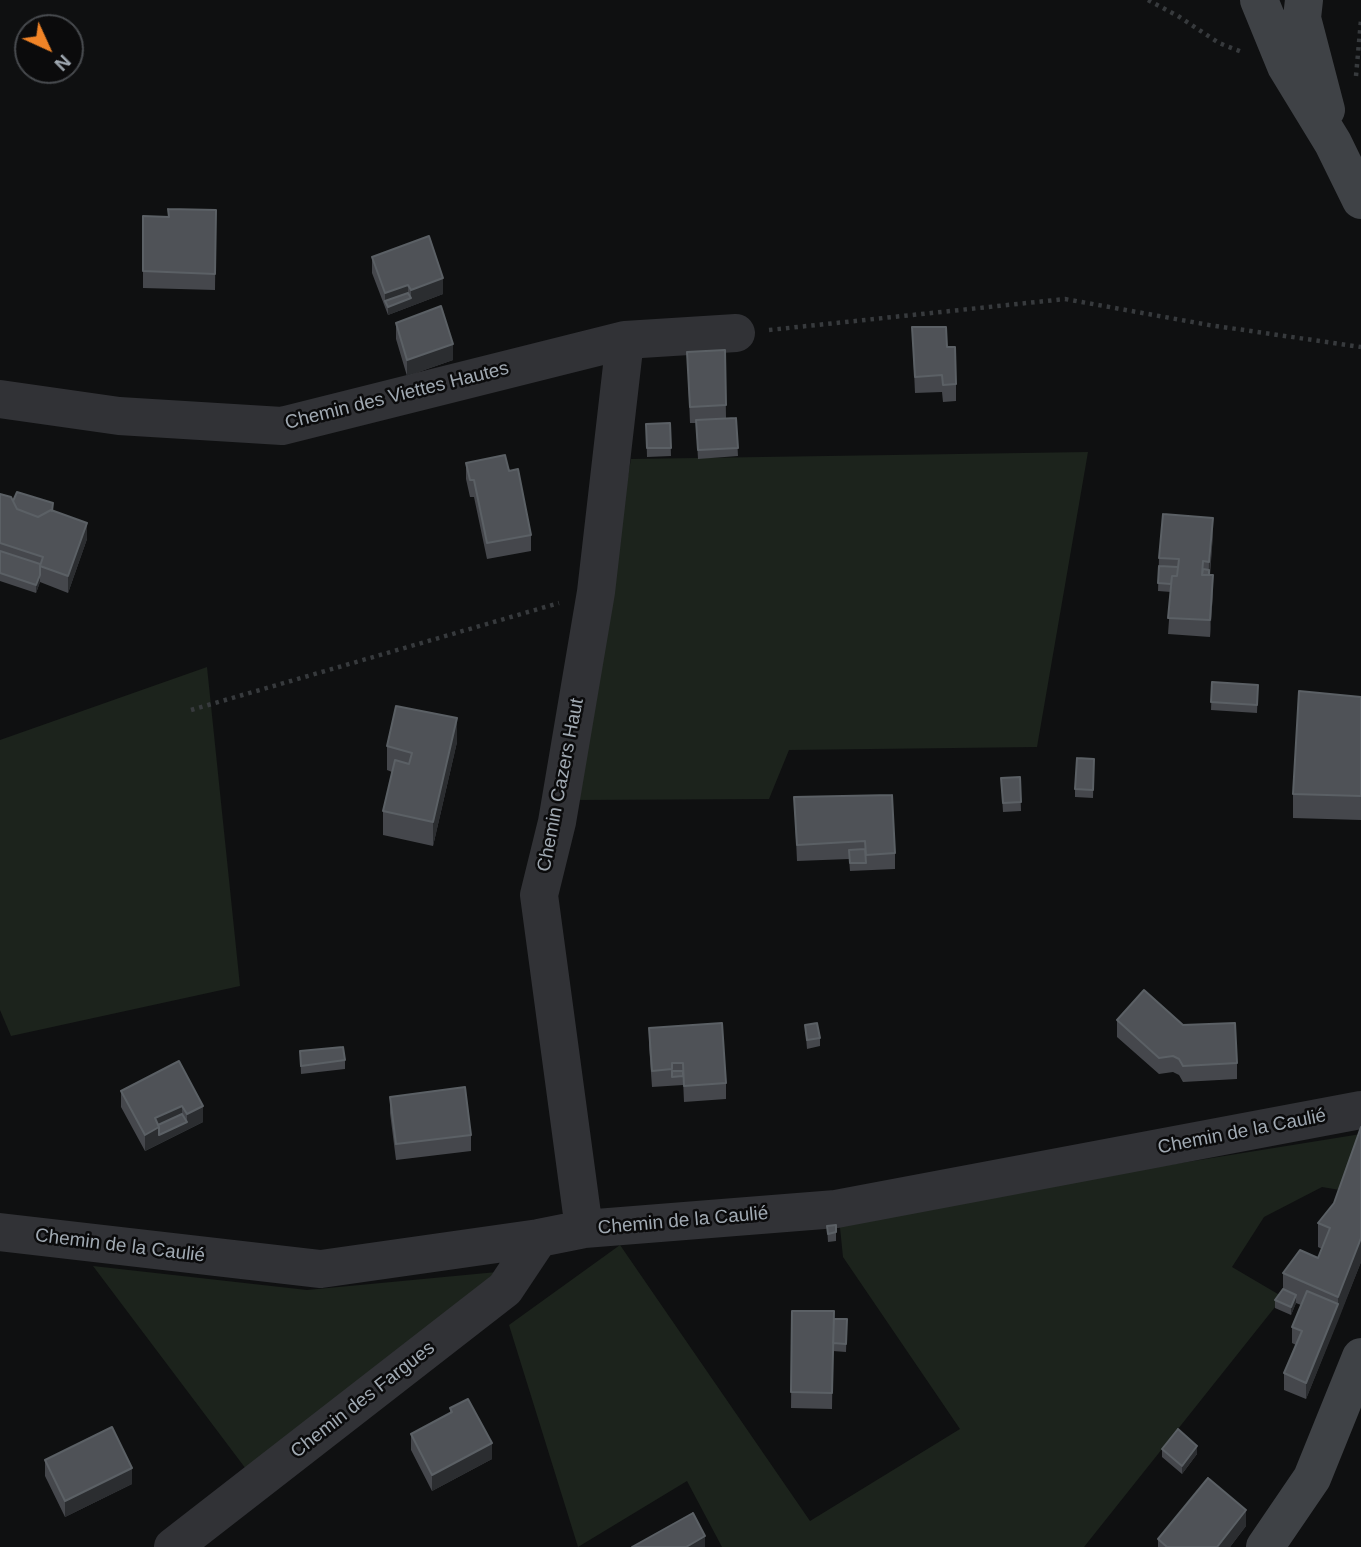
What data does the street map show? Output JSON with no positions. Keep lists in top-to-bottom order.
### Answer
{
  "streets": {
    "street": [
      "Chemin des Viettes Hautes",
      "Chemin Cazers Haut",
      "Chemin de la Caulié",
      "Chemin des Fargues"
    ]
  },
  "crossings": [
    ["Chemin des Viettes Hautes", "Chemin Cazers Haut"],
    ["Chemin Cazers Haut", "Chemin de la Caulié"],
    ["Chemin de la Caulié", "Chemin des Fargues"]
  ],
  "north": "bottom right"
}
